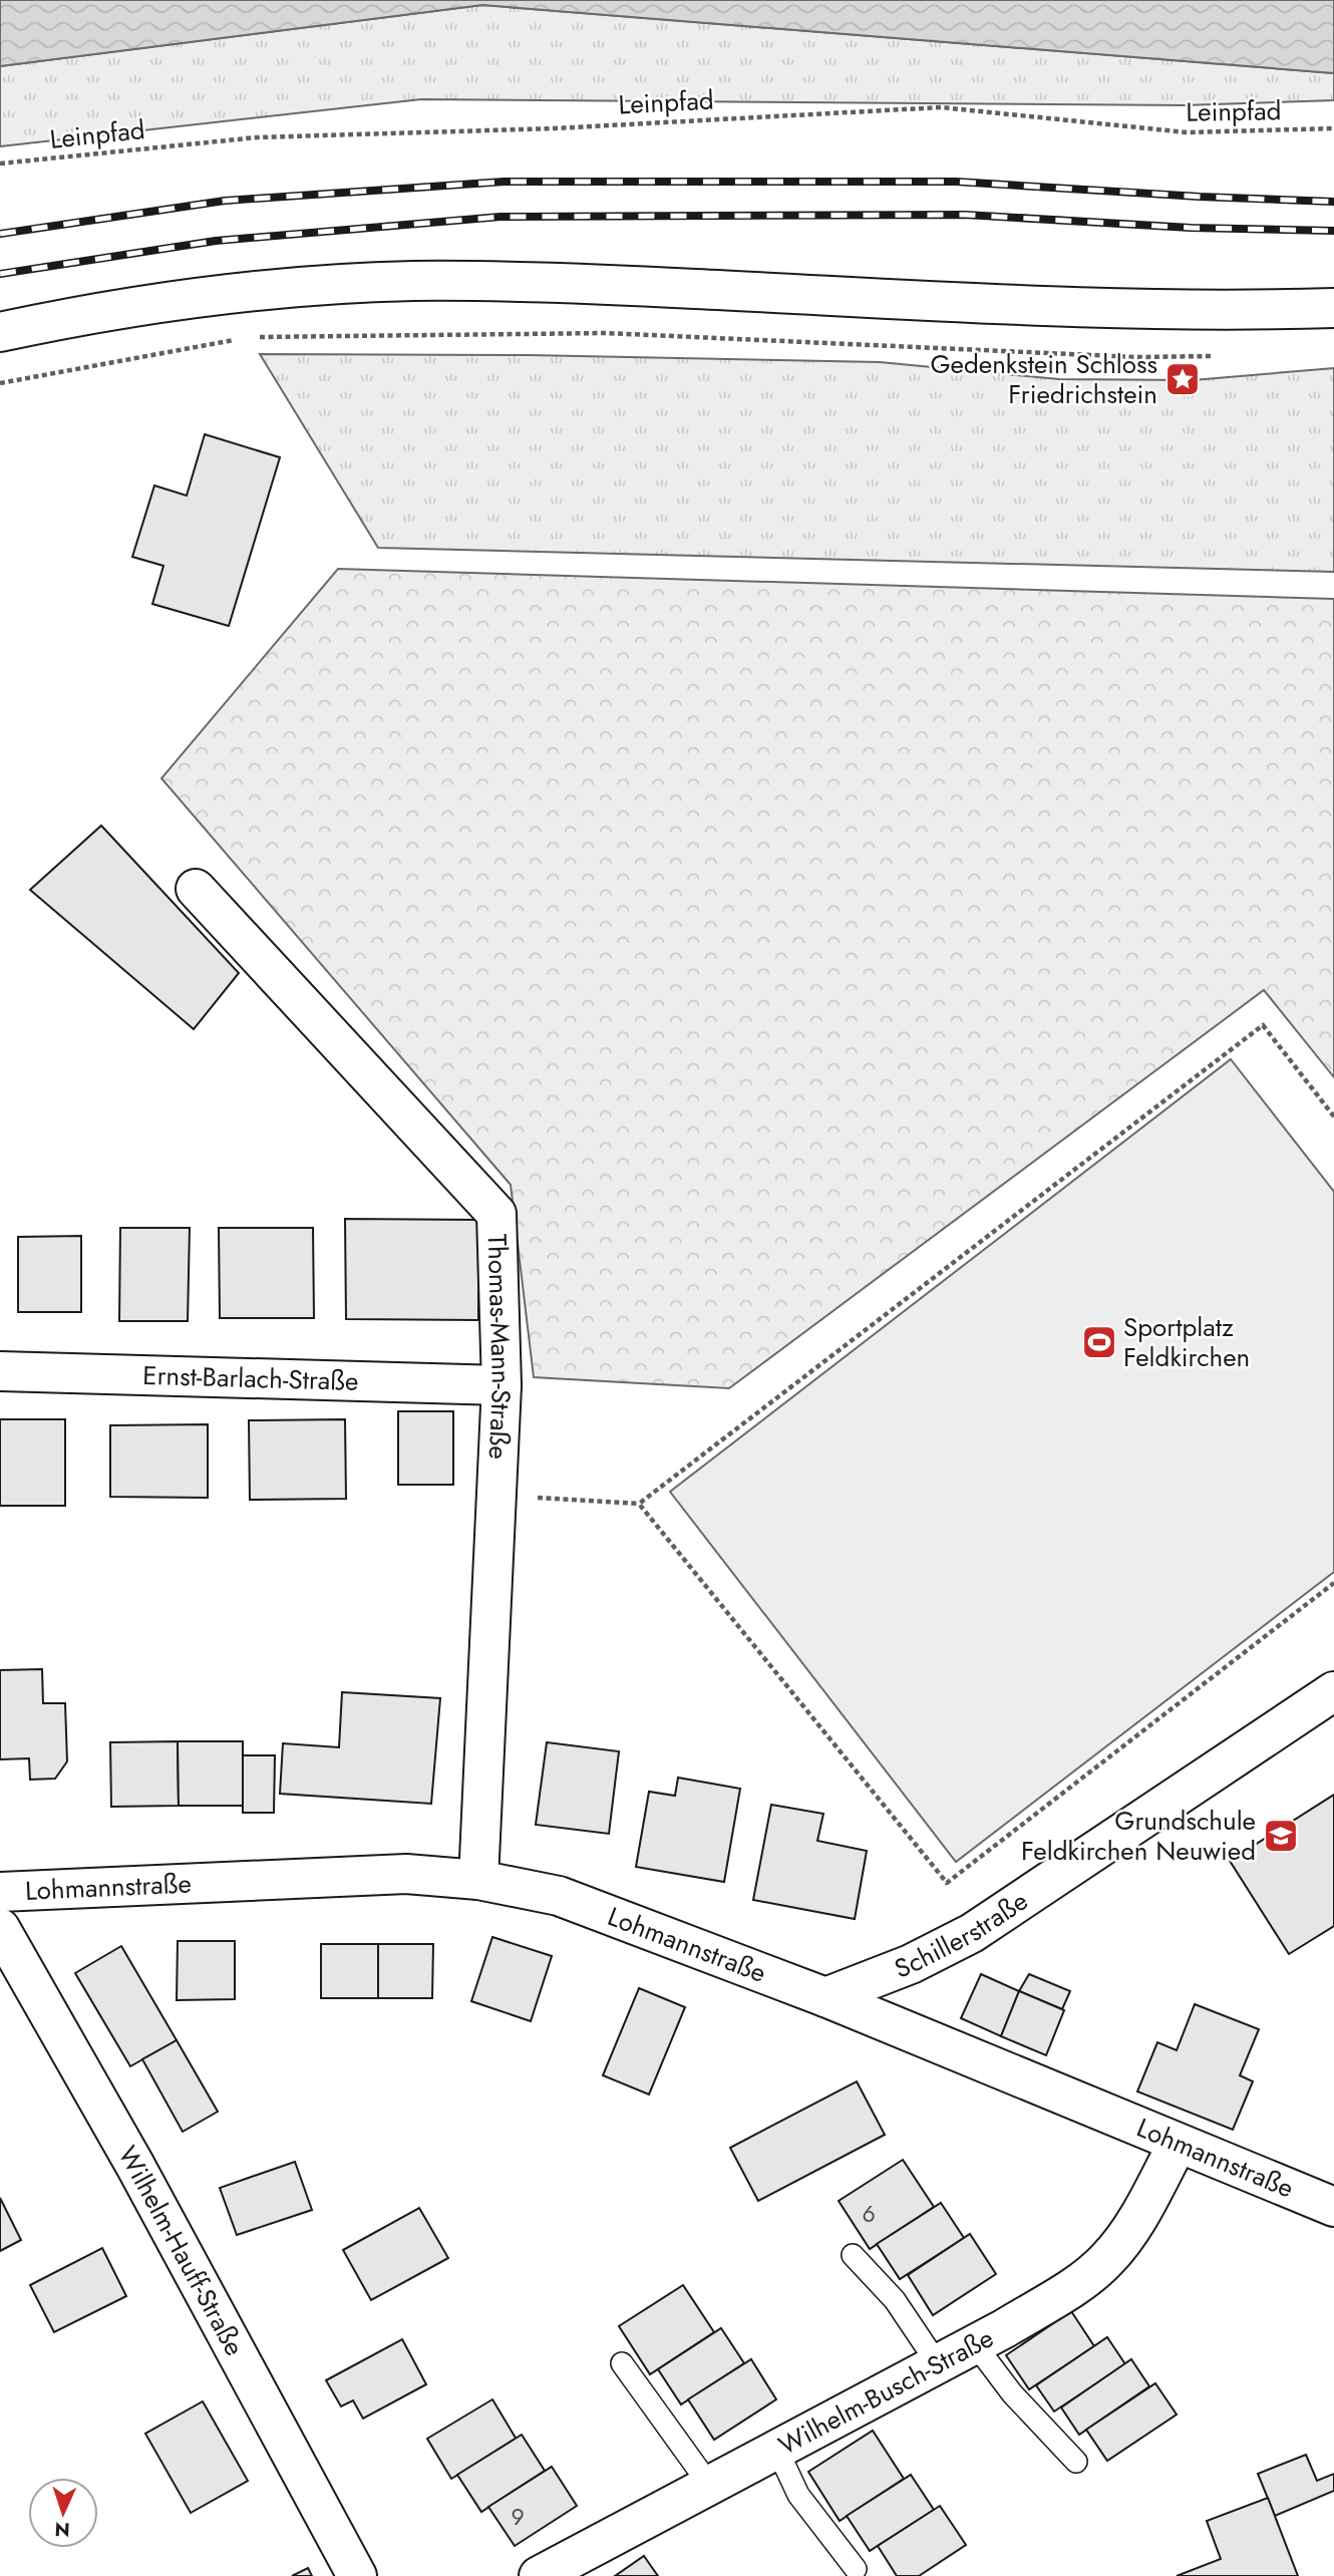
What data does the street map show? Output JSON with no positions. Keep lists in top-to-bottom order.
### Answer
{
  "streets": {
    "street": [
      "Thomas-Mann-Straße",
      "Ernst-Barlach-Straße",
      "Lohmannstraße",
      "Schillerstraße",
      "Wilhelm-Hauff-Straße",
      "Wilhelm-Busch-Straße"
    ],
    "path": ["Leinpfad"]
  },
  "crossings": [
    ["Thomas-Mann-Straße", "Ernst-Barlach-Straße"],
    ["Thomas-Mann-Straße", "Lohmannstraße"],
    ["Lohmannstraße", "Schillerstraße"],
    ["Lohmannstraße", "Wilhelm-Busch-Straße"]
  ],
  "places": {
    "place": ["Gedenkstein Schloss Friedrichstein"],
    "sports": ["Sportplatz Feldkirchen"],
    "school or university": ["Grundschule Feldkirchen Neuwied"]
  },
  "house_numbers": ["6", "9"],
  "north": "bottom"
}
